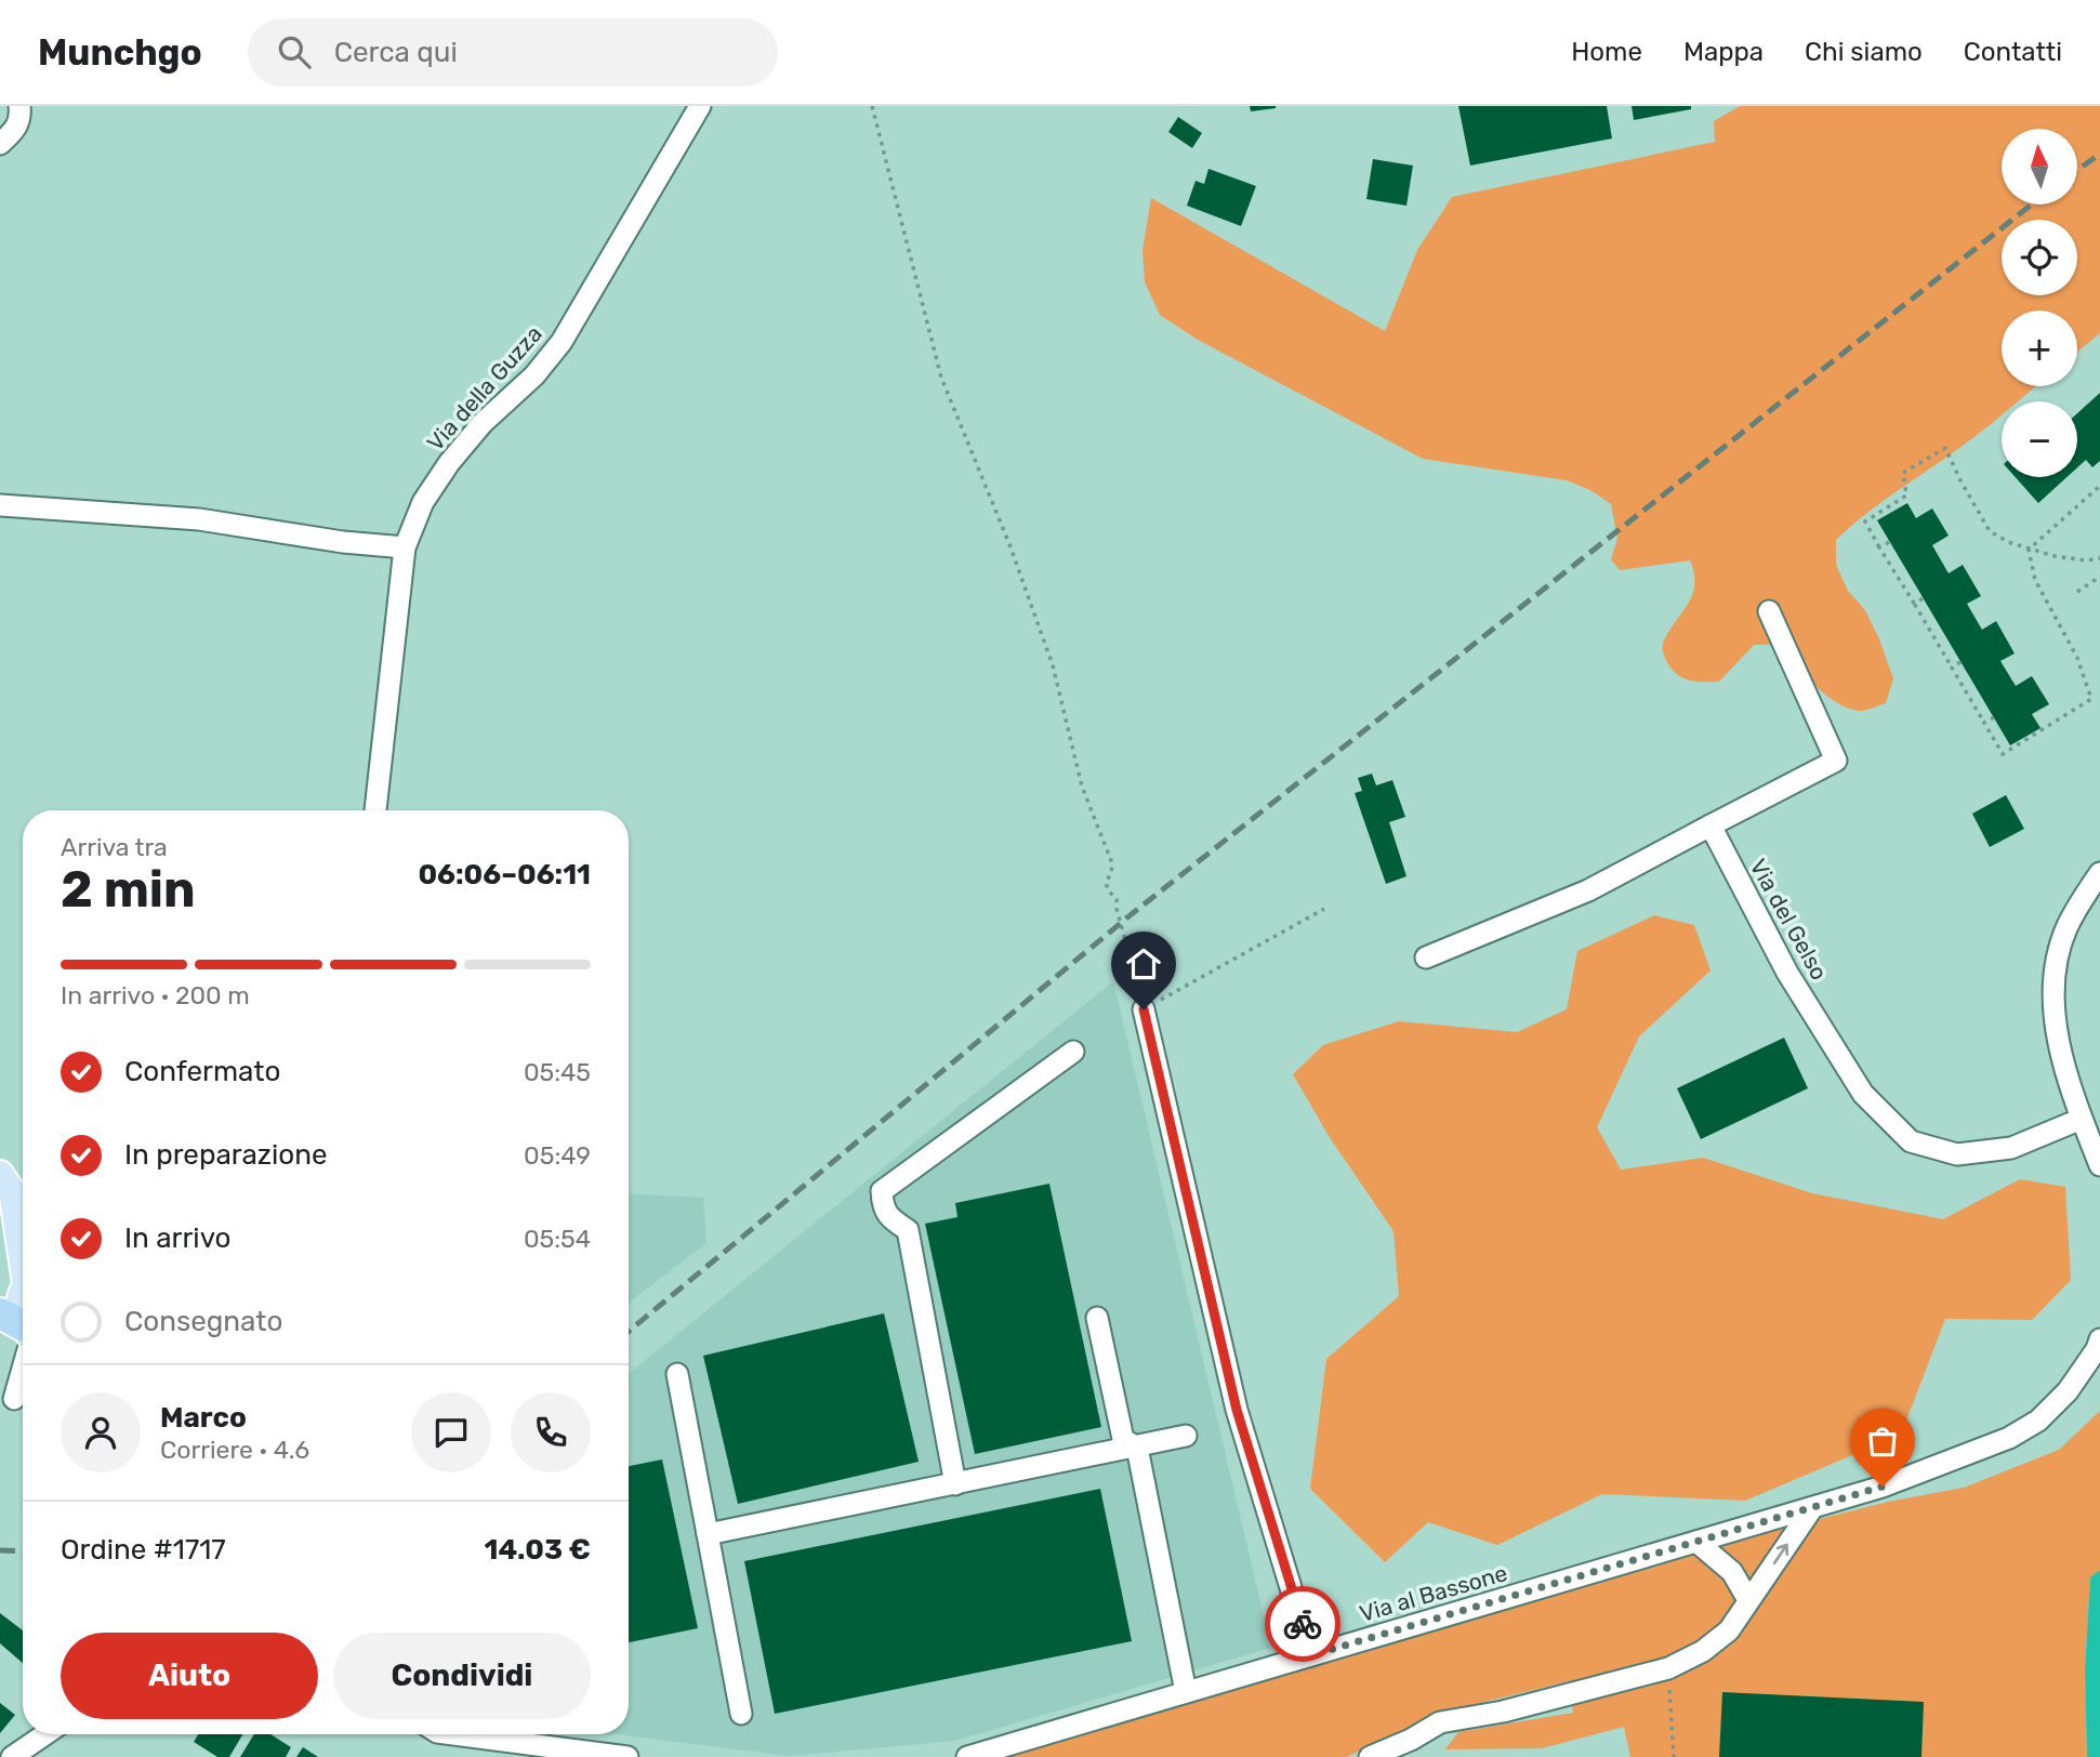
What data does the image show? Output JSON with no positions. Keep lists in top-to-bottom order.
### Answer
{
  "streets": {
    "street": ["Via della Guzza", "Via del Gelso", "Via al Bassone"]
  },
  "north": "top",
  "page": {
    "header": "Munchgo",
    "search": "Cerca qui",
    "nav": [
      "Home",
      "Mappa",
      "Chi siamo",
      "Contatti"
    ],
    "map_buttons": ["+", "−"],
    "heading": ["2 min", "Arriva tra", "06:06–06:11"],
    "panel": [
      "Marco",
      "Corriere · 4.6",
      "Ordine #1717",
      "14.03 €"
    ],
    "bar": "In arrivo · 200 m",
    "list": [
      ["Confermato", "05:45"],
      ["In preparazione", "05:49"],
      ["In arrivo", "05:54"],
      "Consegnato"
    ],
    "buttons": ["Aiuto", "Condividi"]
  }
}
